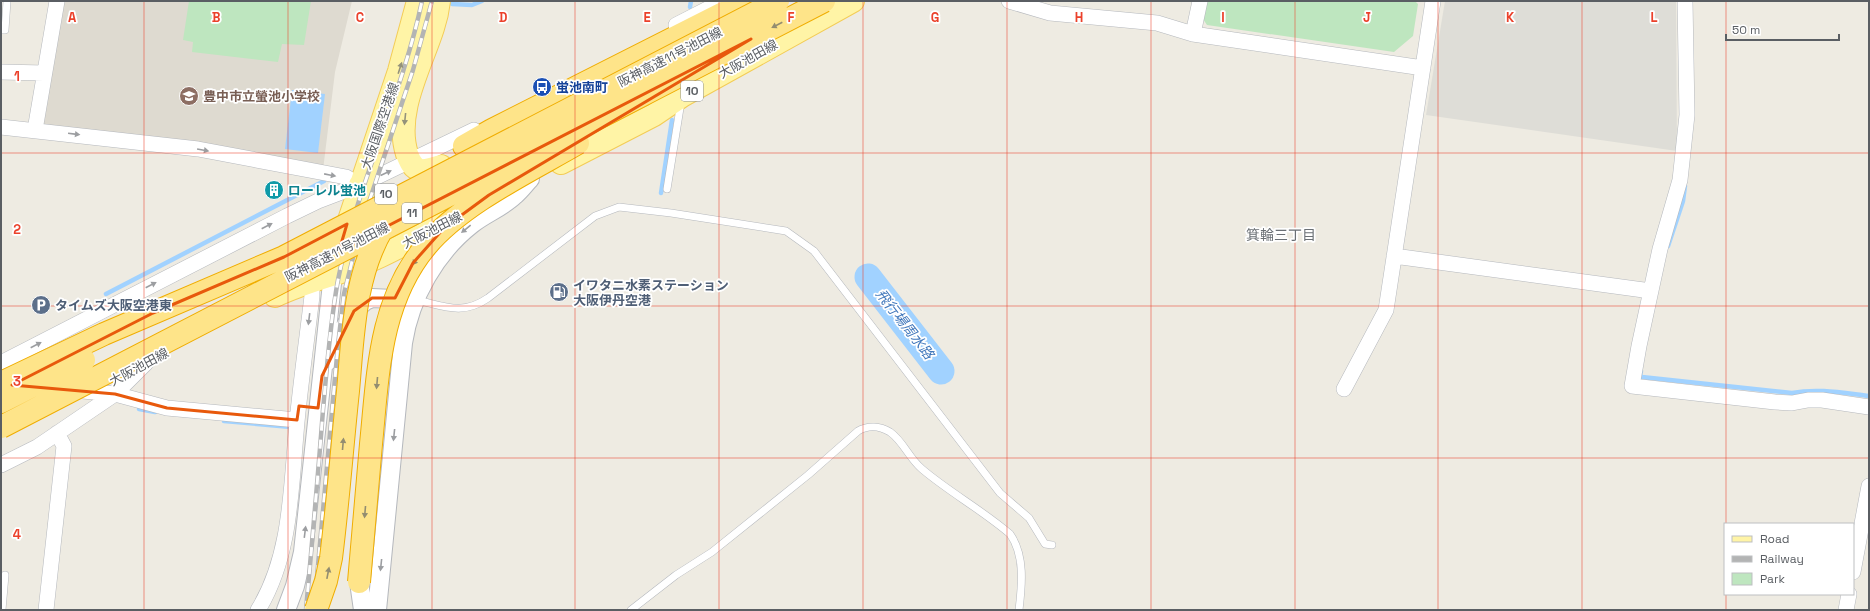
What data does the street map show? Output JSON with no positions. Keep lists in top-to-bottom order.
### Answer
{
  "streets": {
    "highway": ["阪神高速11号池田線", "11"],
    "main road": ["大阪池田線", "10", "大阪国際空港線"]
  },
  "crossings": [
    ["阪神高速11号池田線", "10"],
    ["阪神高速11号池田線", "11"],
    ["大阪池田線", "大阪国際空港線"],
    ["10", "大阪国際空港線"]
  ],
  "districts": ["箕輪三丁目"],
  "water": ["飛行場周水路"],
  "places": {
    "bus stop": ["蛍池南町"],
    "school or university": ["豊中市立螢池小学校"],
    "building": ["ローレル蛍池"],
    "fuel station": ["イワタニ水素ステーション 大阪伊丹空港"],
    "parking": ["タイムズ大阪空港東"]
  },
  "legend": ["Road", "Railway", "Park"],
  "scale_bar": "50 m",
  "grid": {
    "columns": [
      "A",
      "B",
      "C",
      "D",
      "E",
      "F",
      "G",
      "H",
      "I",
      "J",
      "K",
      "L"
    ],
    "rows": [
      "1",
      "2",
      "3",
      "4"
    ]
  }
}
